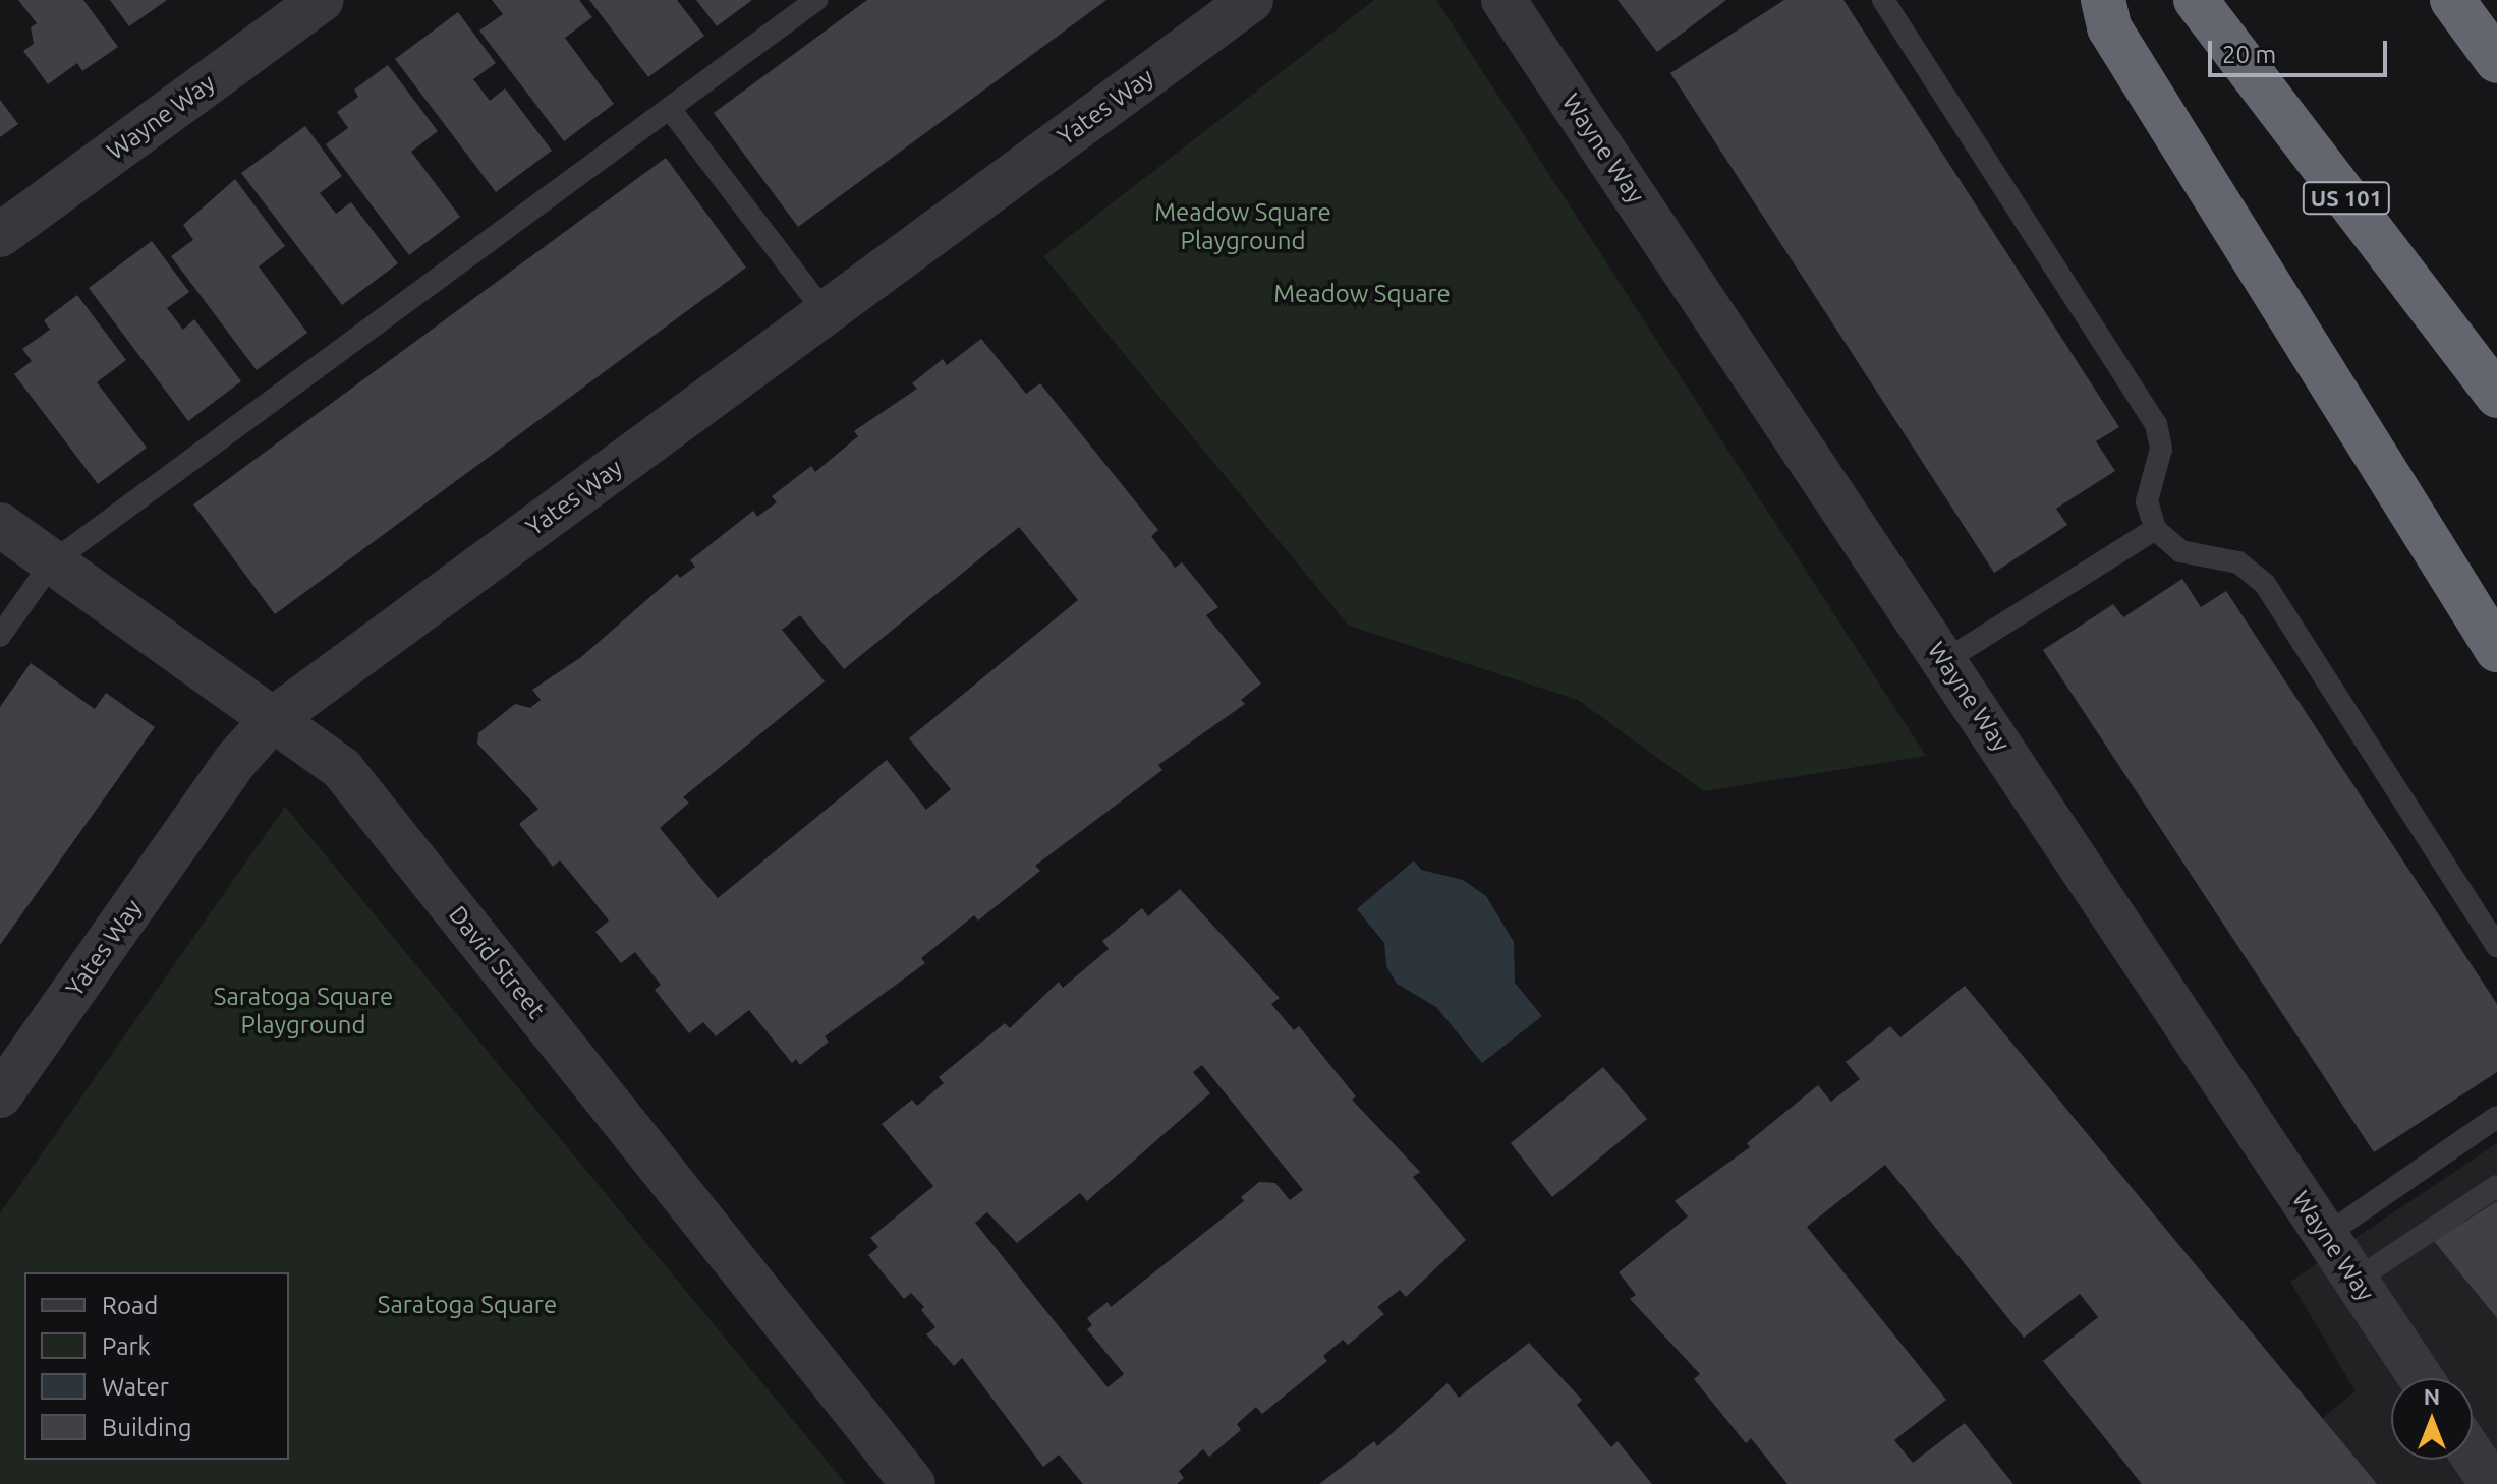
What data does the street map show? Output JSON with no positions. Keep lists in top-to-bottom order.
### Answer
{
  "streets": {
    "highway": ["US 101"],
    "street": ["Yates Way", "Wayne Way", "David Street"]
  },
  "crossings": [
    ["Yates Way", "David Street"]
  ],
  "parks": [
    "Meadow Square Playground",
    "Meadow Square",
    "Saratoga Square Playground",
    "Saratoga Square"
  ],
  "legend": [
    "Road",
    "Park",
    "Water",
    "Building"
  ],
  "scale_bar": "20 m",
  "north": "top"
}
